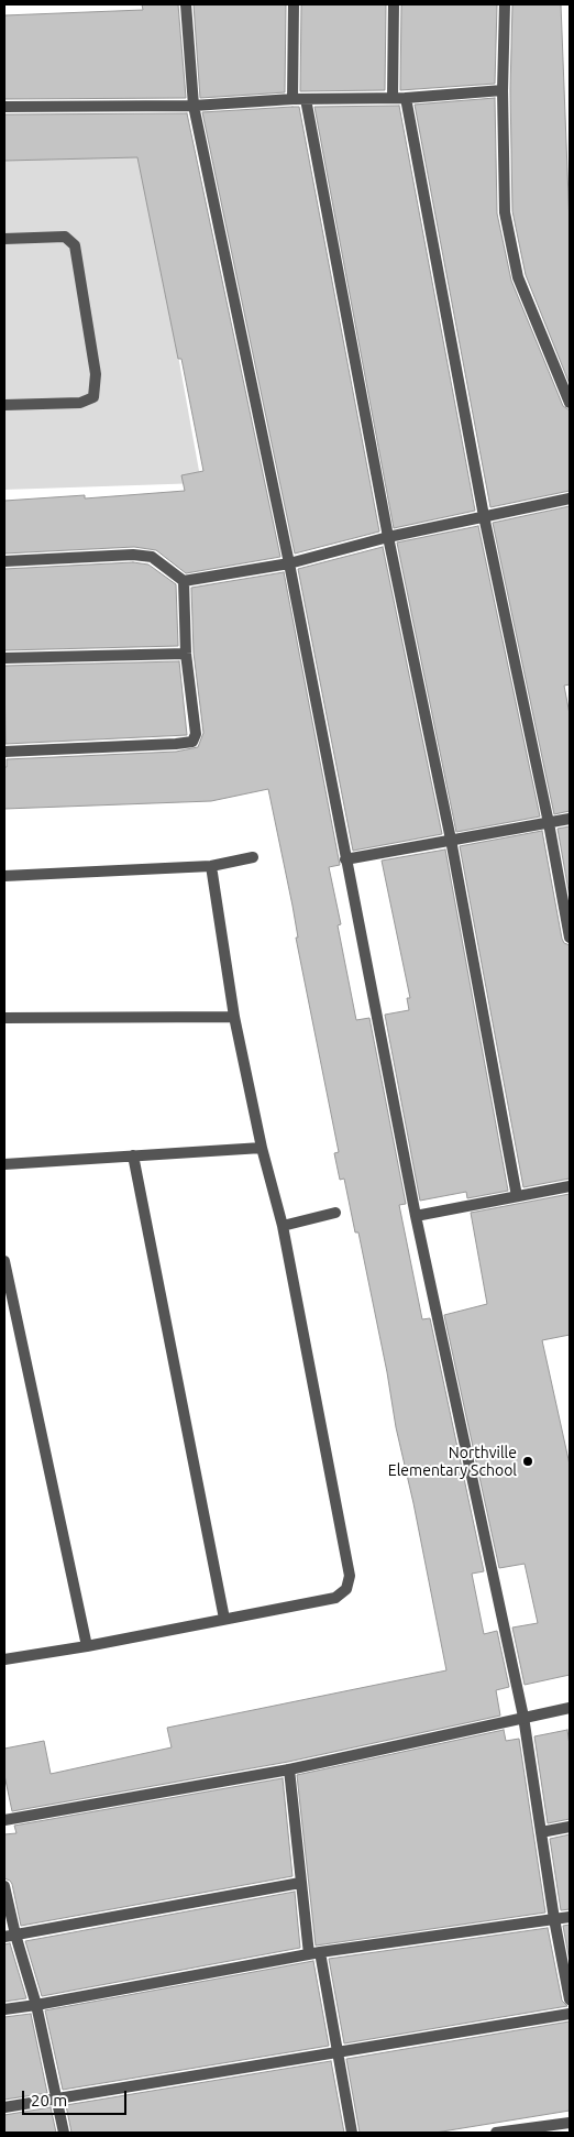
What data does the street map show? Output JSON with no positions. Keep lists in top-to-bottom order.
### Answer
{
  "places": ["Northville Elementary School"],
  "scale_bar": "20 m"
}
